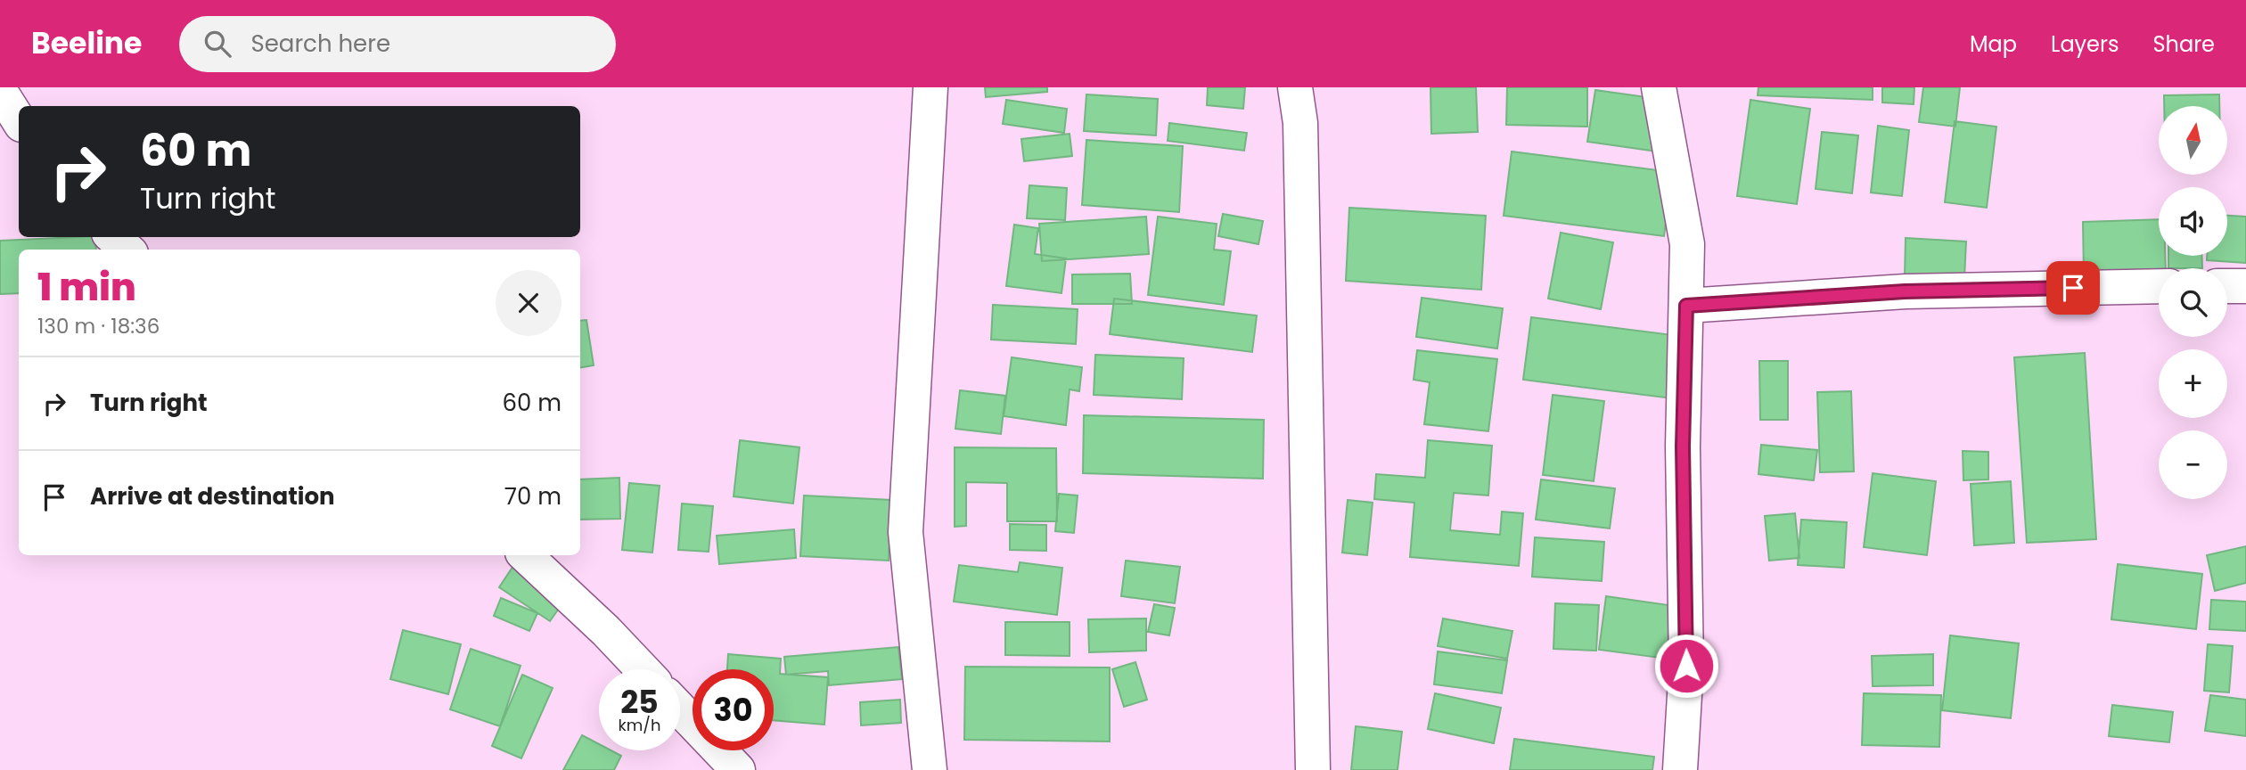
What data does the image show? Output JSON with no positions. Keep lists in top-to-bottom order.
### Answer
{
  "north": "top",
  "page": {
    "header": "Beeline",
    "search": "Search here",
    "nav": ["Map", "Layers", "Share"],
    "map_buttons": ["+", "−"],
    "turn": ["60 m", "Turn right"],
    "heading": ["1 min", "130 m · 18:36"],
    "list": [
      {
        "name": "Turn right",
        "value": "60 m"
      },
      {
        "name": "Arrive at destination",
        "value": "70 m"
      }
    ],
    "speed": "25 km/h",
    "limit": "30"
  }
}
